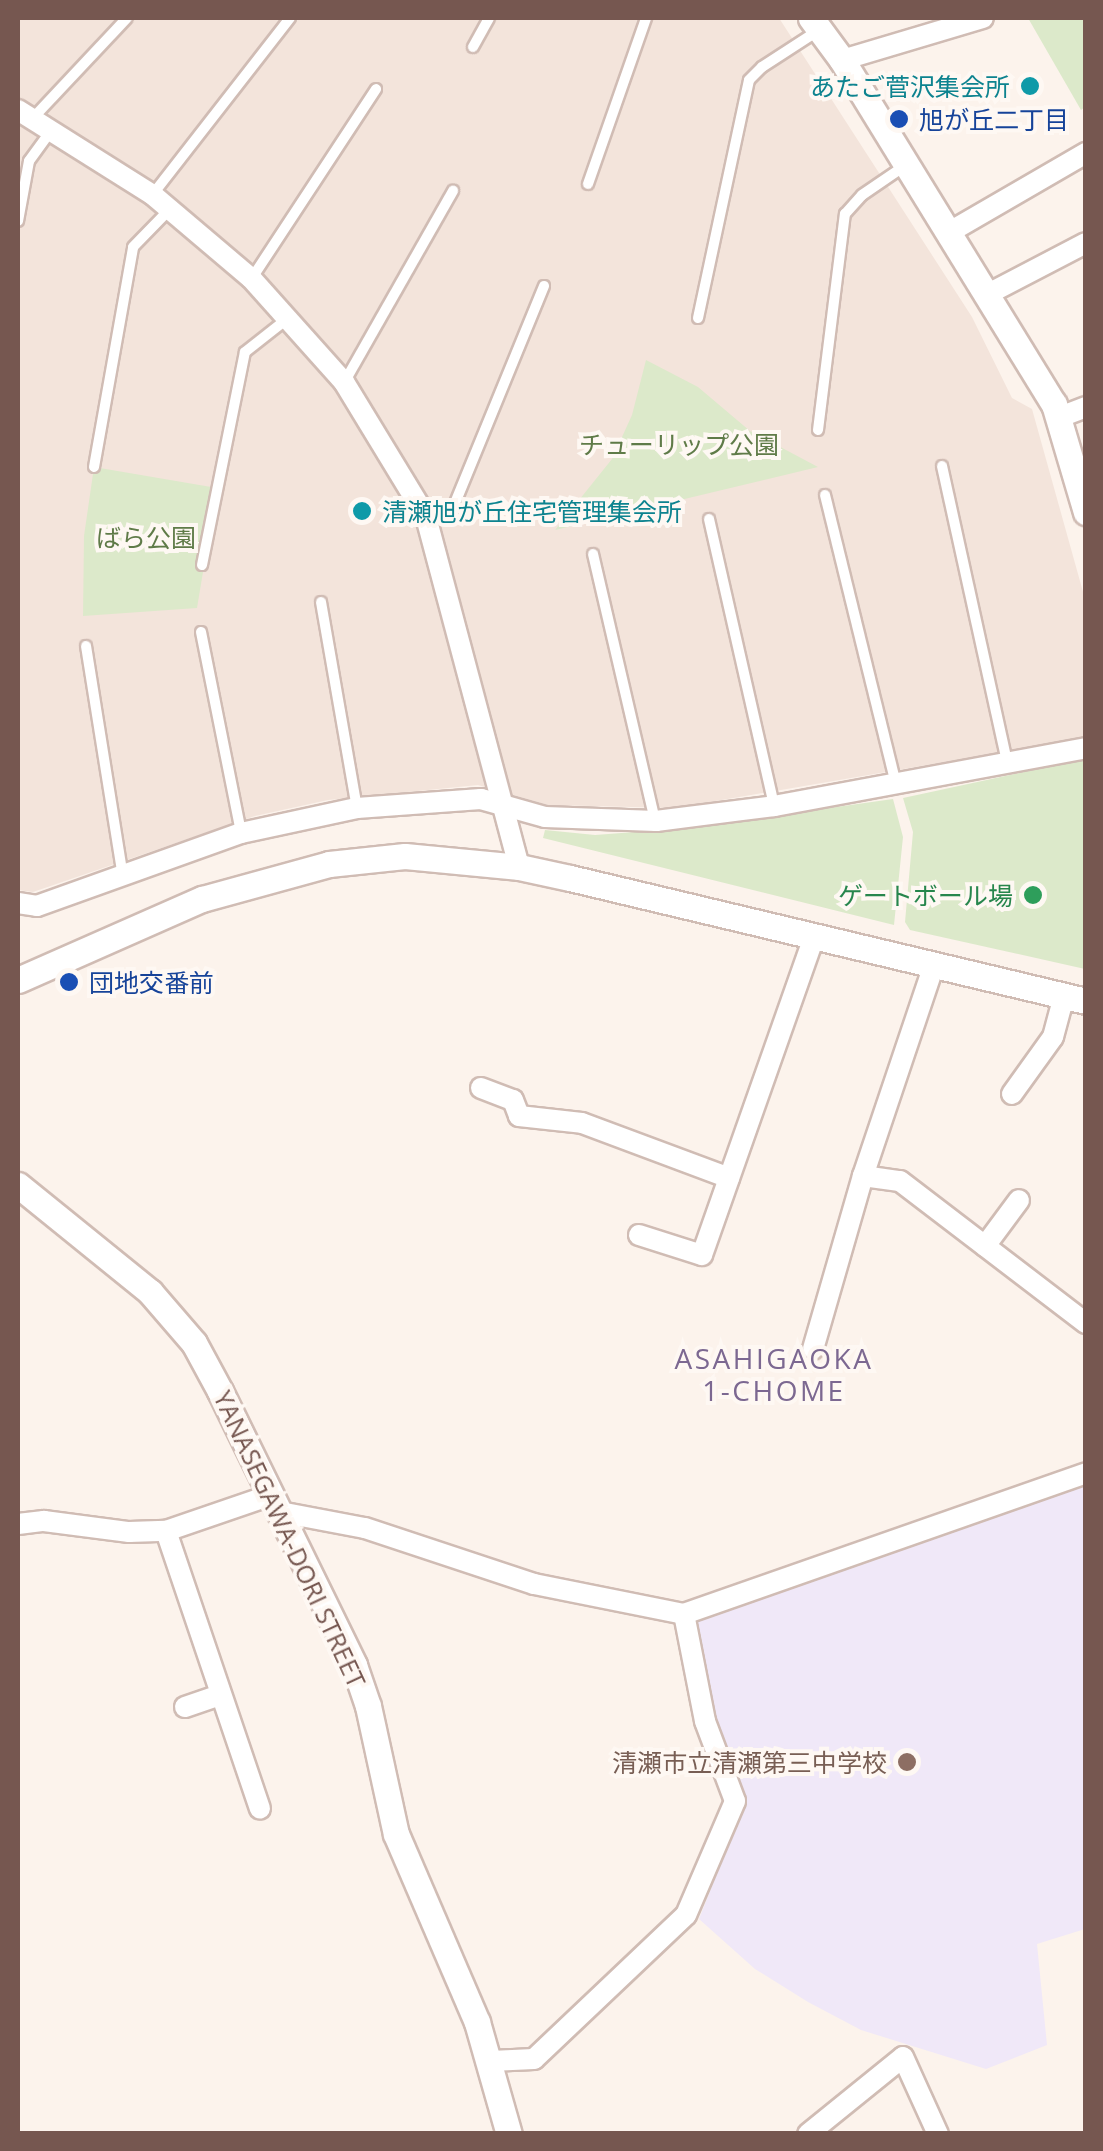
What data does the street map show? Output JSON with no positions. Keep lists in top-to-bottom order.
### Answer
{
  "streets": {
    "street": ["YANASEGAWA-DORI STREET"]
  },
  "districts": ["ASAHIGAOKA 1-CHOME"],
  "parks": ["チューリップ公園", "ばら公園"],
  "places": [
    "あたご菅沢集会所",
    "旭が丘二丁目",
    "清瀬旭が丘住宅管理集会所",
    "ゲートボール場",
    "団地交番前",
    "清瀬市立清瀬第三中学校"
  ]
}
